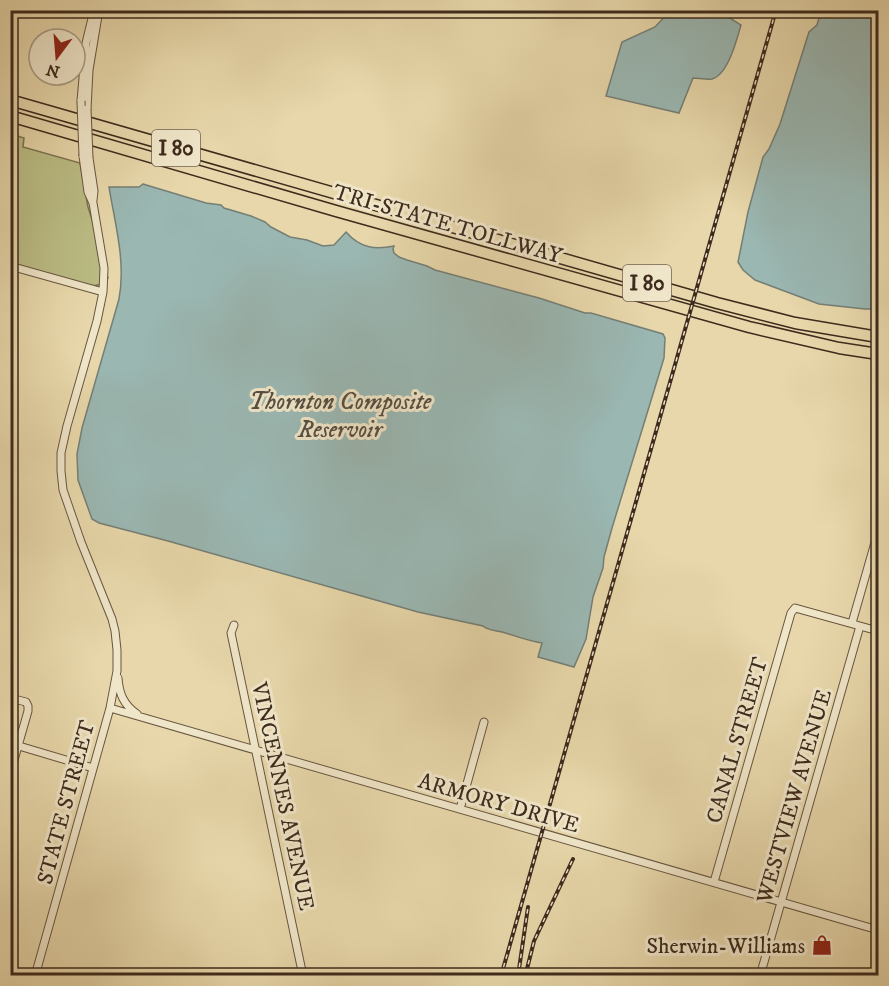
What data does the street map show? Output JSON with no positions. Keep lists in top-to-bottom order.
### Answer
{
  "streets": {
    "highway": ["I 80", "TRI-STATE TOLLWAY"],
    "street": [
      "CANAL STREET",
      "VINCENNES AVENUE",
      "WESTVIEW AVENUE",
      "STATE STREET",
      "ARMORY DRIVE"
    ]
  },
  "crossings": [
    ["CANAL STREET", "WESTVIEW AVENUE"],
    ["CANAL STREET", "ARMORY DRIVE"],
    ["VINCENNES AVENUE", "ARMORY DRIVE"],
    ["WESTVIEW AVENUE", "ARMORY DRIVE"],
    ["STATE STREET", "ARMORY DRIVE"]
  ],
  "water": ["Thornton Composite Reservoir"],
  "places": {
    "shop": ["Sherwin-Williams"]
  },
  "north": "bottom"
}
